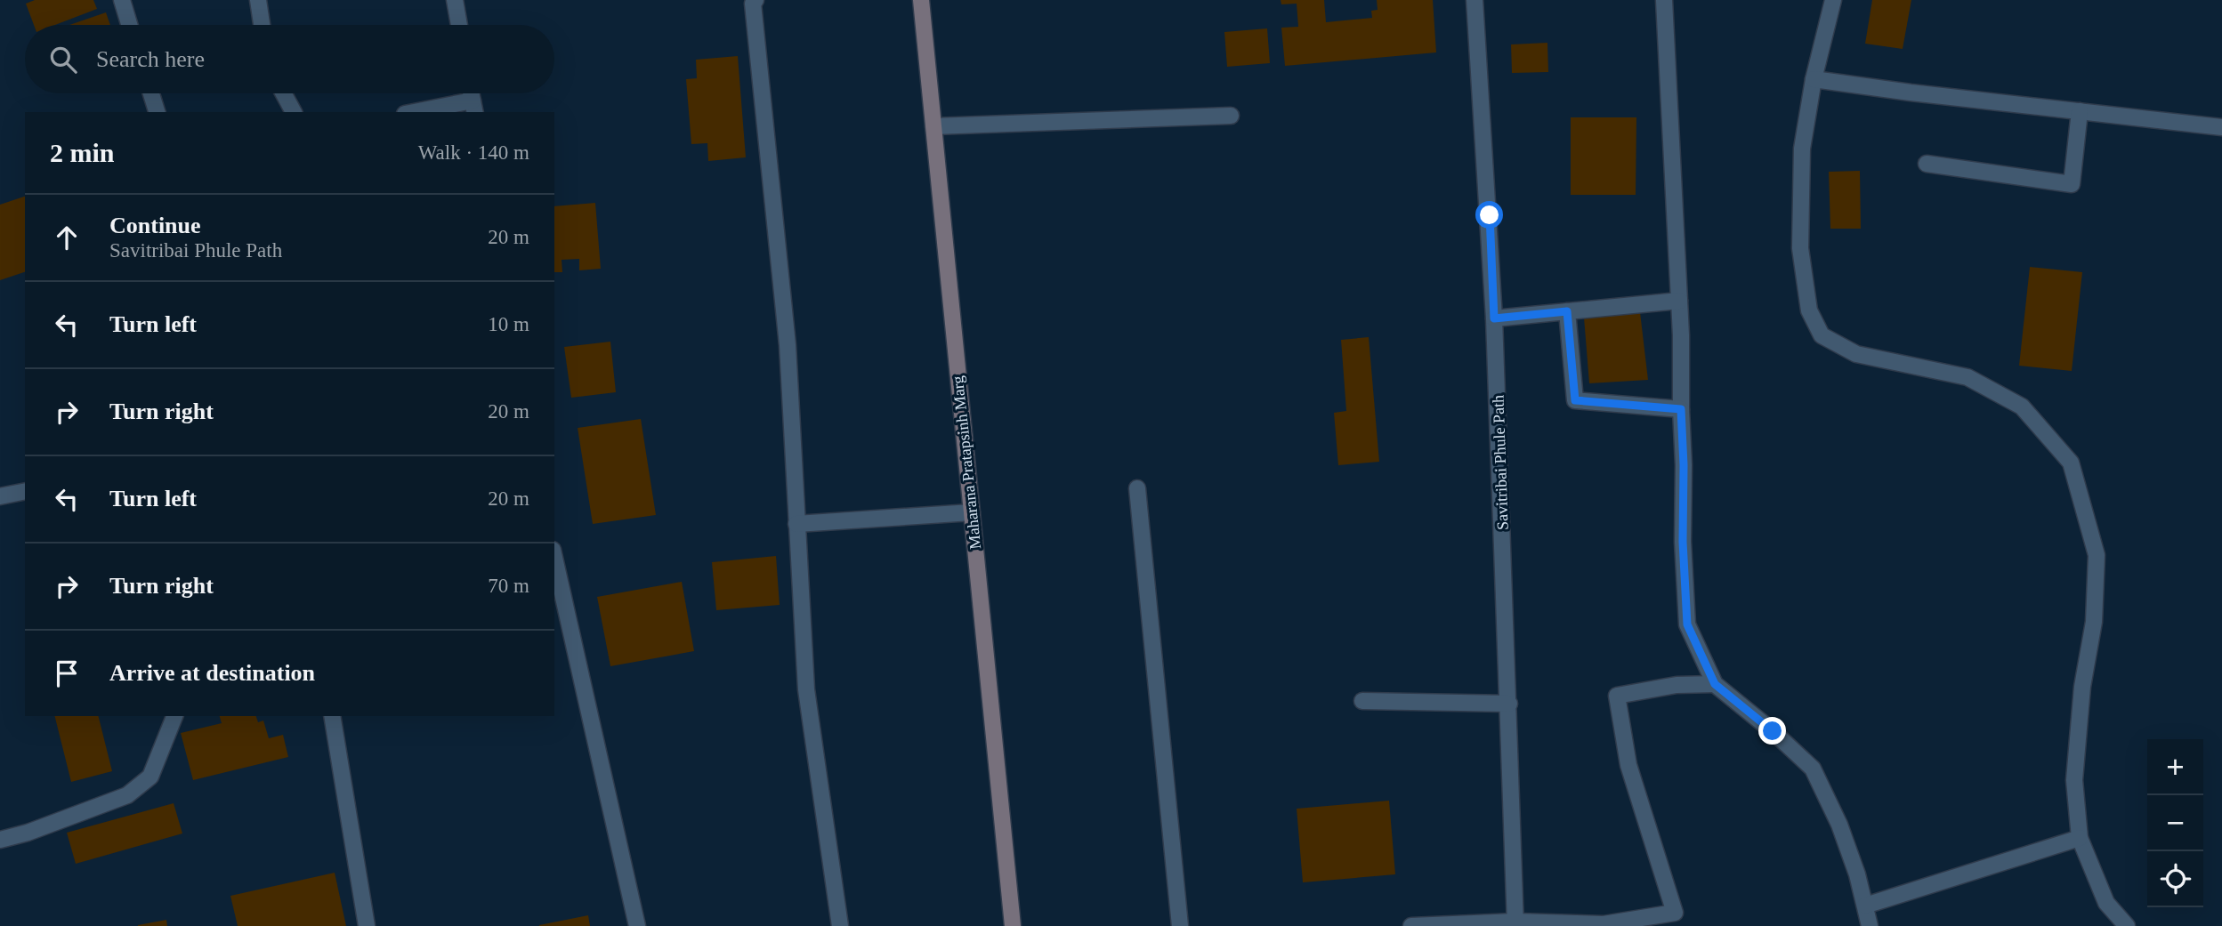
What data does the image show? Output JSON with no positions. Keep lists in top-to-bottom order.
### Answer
{
  "streets": {
    "street": ["Maharana Pratapsinh Marg", "Savitribai Phule Path"]
  },
  "page": {
    "search": "Search here",
    "heading": ["2 min", "Walk · 140 m"],
    "list": [
      ["Continue", "Savitribai Phule Path", "20 m"],
      ["Turn left", "10 m"],
      ["Turn right", "20 m"],
      ["Turn left", "20 m"],
      ["Turn right", "70 m"],
      "Arrive at destination"
    ],
    "map_buttons": ["+", "−"]
  }
}
